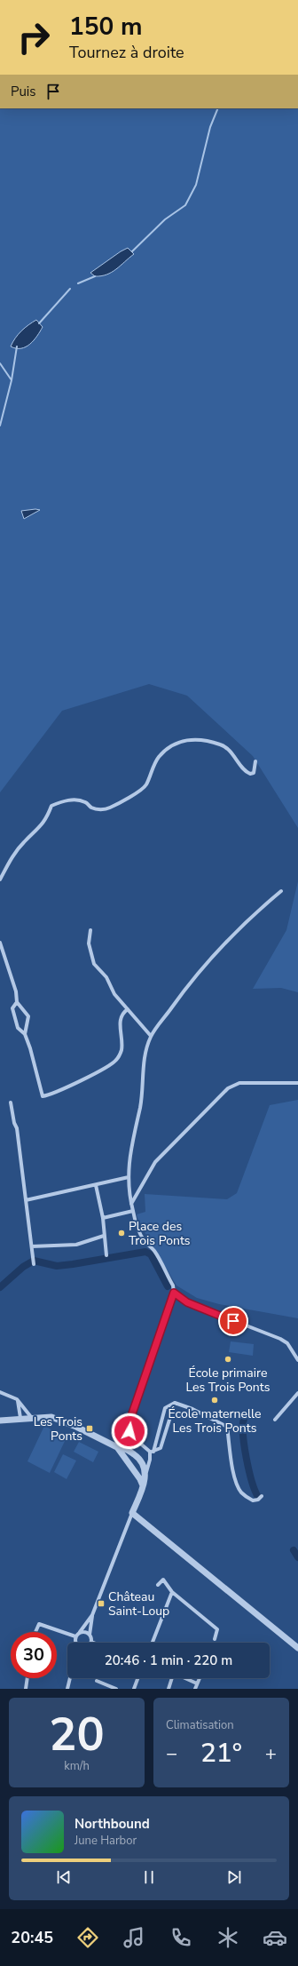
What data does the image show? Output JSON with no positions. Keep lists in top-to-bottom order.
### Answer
{
  "places": {
    "other": ["Place des Trois Ponts", "École primaire Les Trois Ponts", "École maternelle Les Trois Ponts"],
    "transit": ["Les Trois Ponts", "Château Saint-Loup"]
  },
  "page": {
    "turn": ["150 m", "Tournez à droite"],
    "then": "Puis",
    "limit": "30",
    "trip": "20:46 · 1 min · 220 m",
    "tile": [
      ["20", "km/h"],
      "Climatisation"
    ],
    "heat": ["−", "21°", "+"],
    "song": ["Northbound", "June Harbor"],
    "tabs": "20:45"
  }
}
